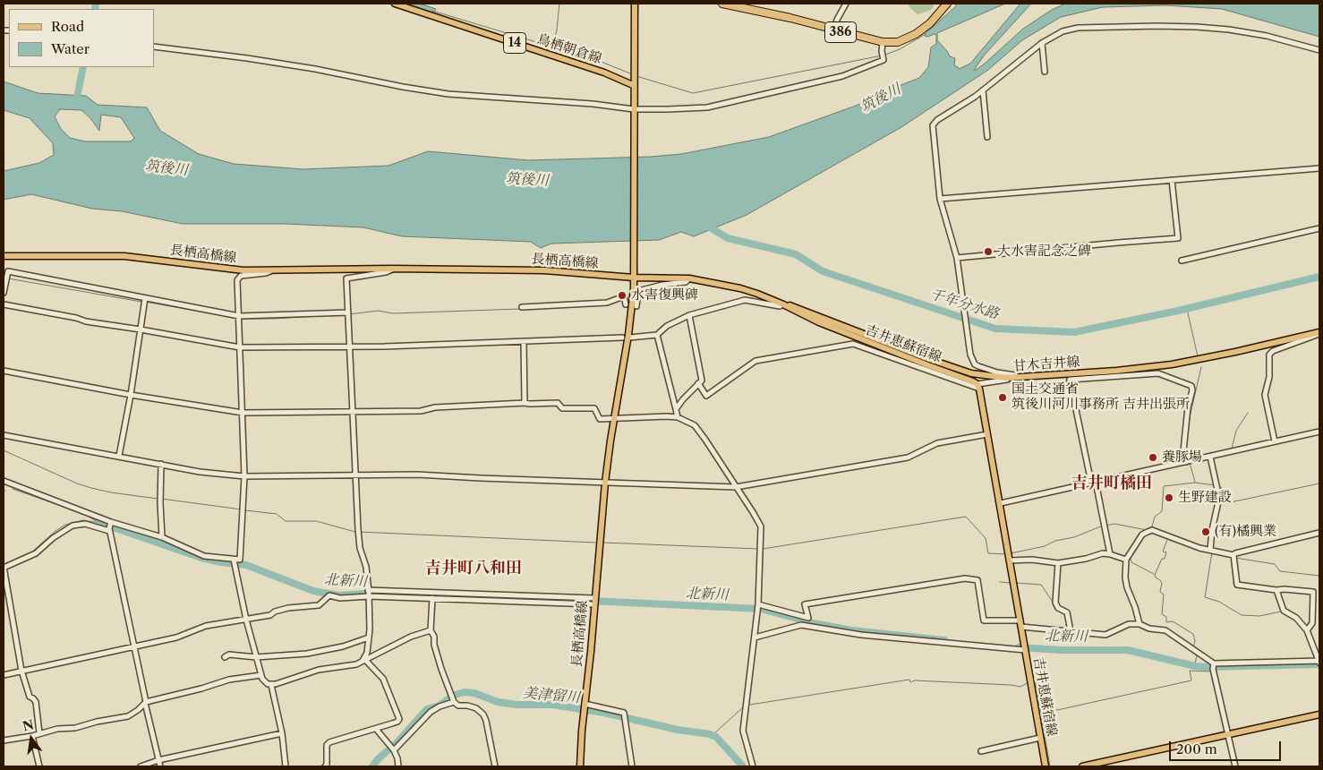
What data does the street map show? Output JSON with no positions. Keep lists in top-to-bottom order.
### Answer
{
  "streets": {
    "highway": ["386"],
    "main road": [
      "14",
      "鳥栖朝倉線",
      "長栖高橋線",
      "吉井恵蘇宿線",
      "甘木吉井線"
    ]
  },
  "crossings": [
    ["長栖高橋線", "吉井恵蘇宿線"],
    ["吉井恵蘇宿線", "甘木吉井線"]
  ],
  "districts": ["吉井町橘田", "吉井町八和田"],
  "water": [
    "筑後川",
    "千年分水路",
    "北新川",
    "美津留川"
  ],
  "places": [
    "大水害記念之碑",
    "水害復興碑",
    "国土交通省 筑後川河川事務所 吉井出張所",
    "養豚場",
    "生野建設",
    "(有)橘興業"
  ],
  "legend": ["Road", "Water"],
  "scale_bar": "200 m",
  "north": "top"
}
